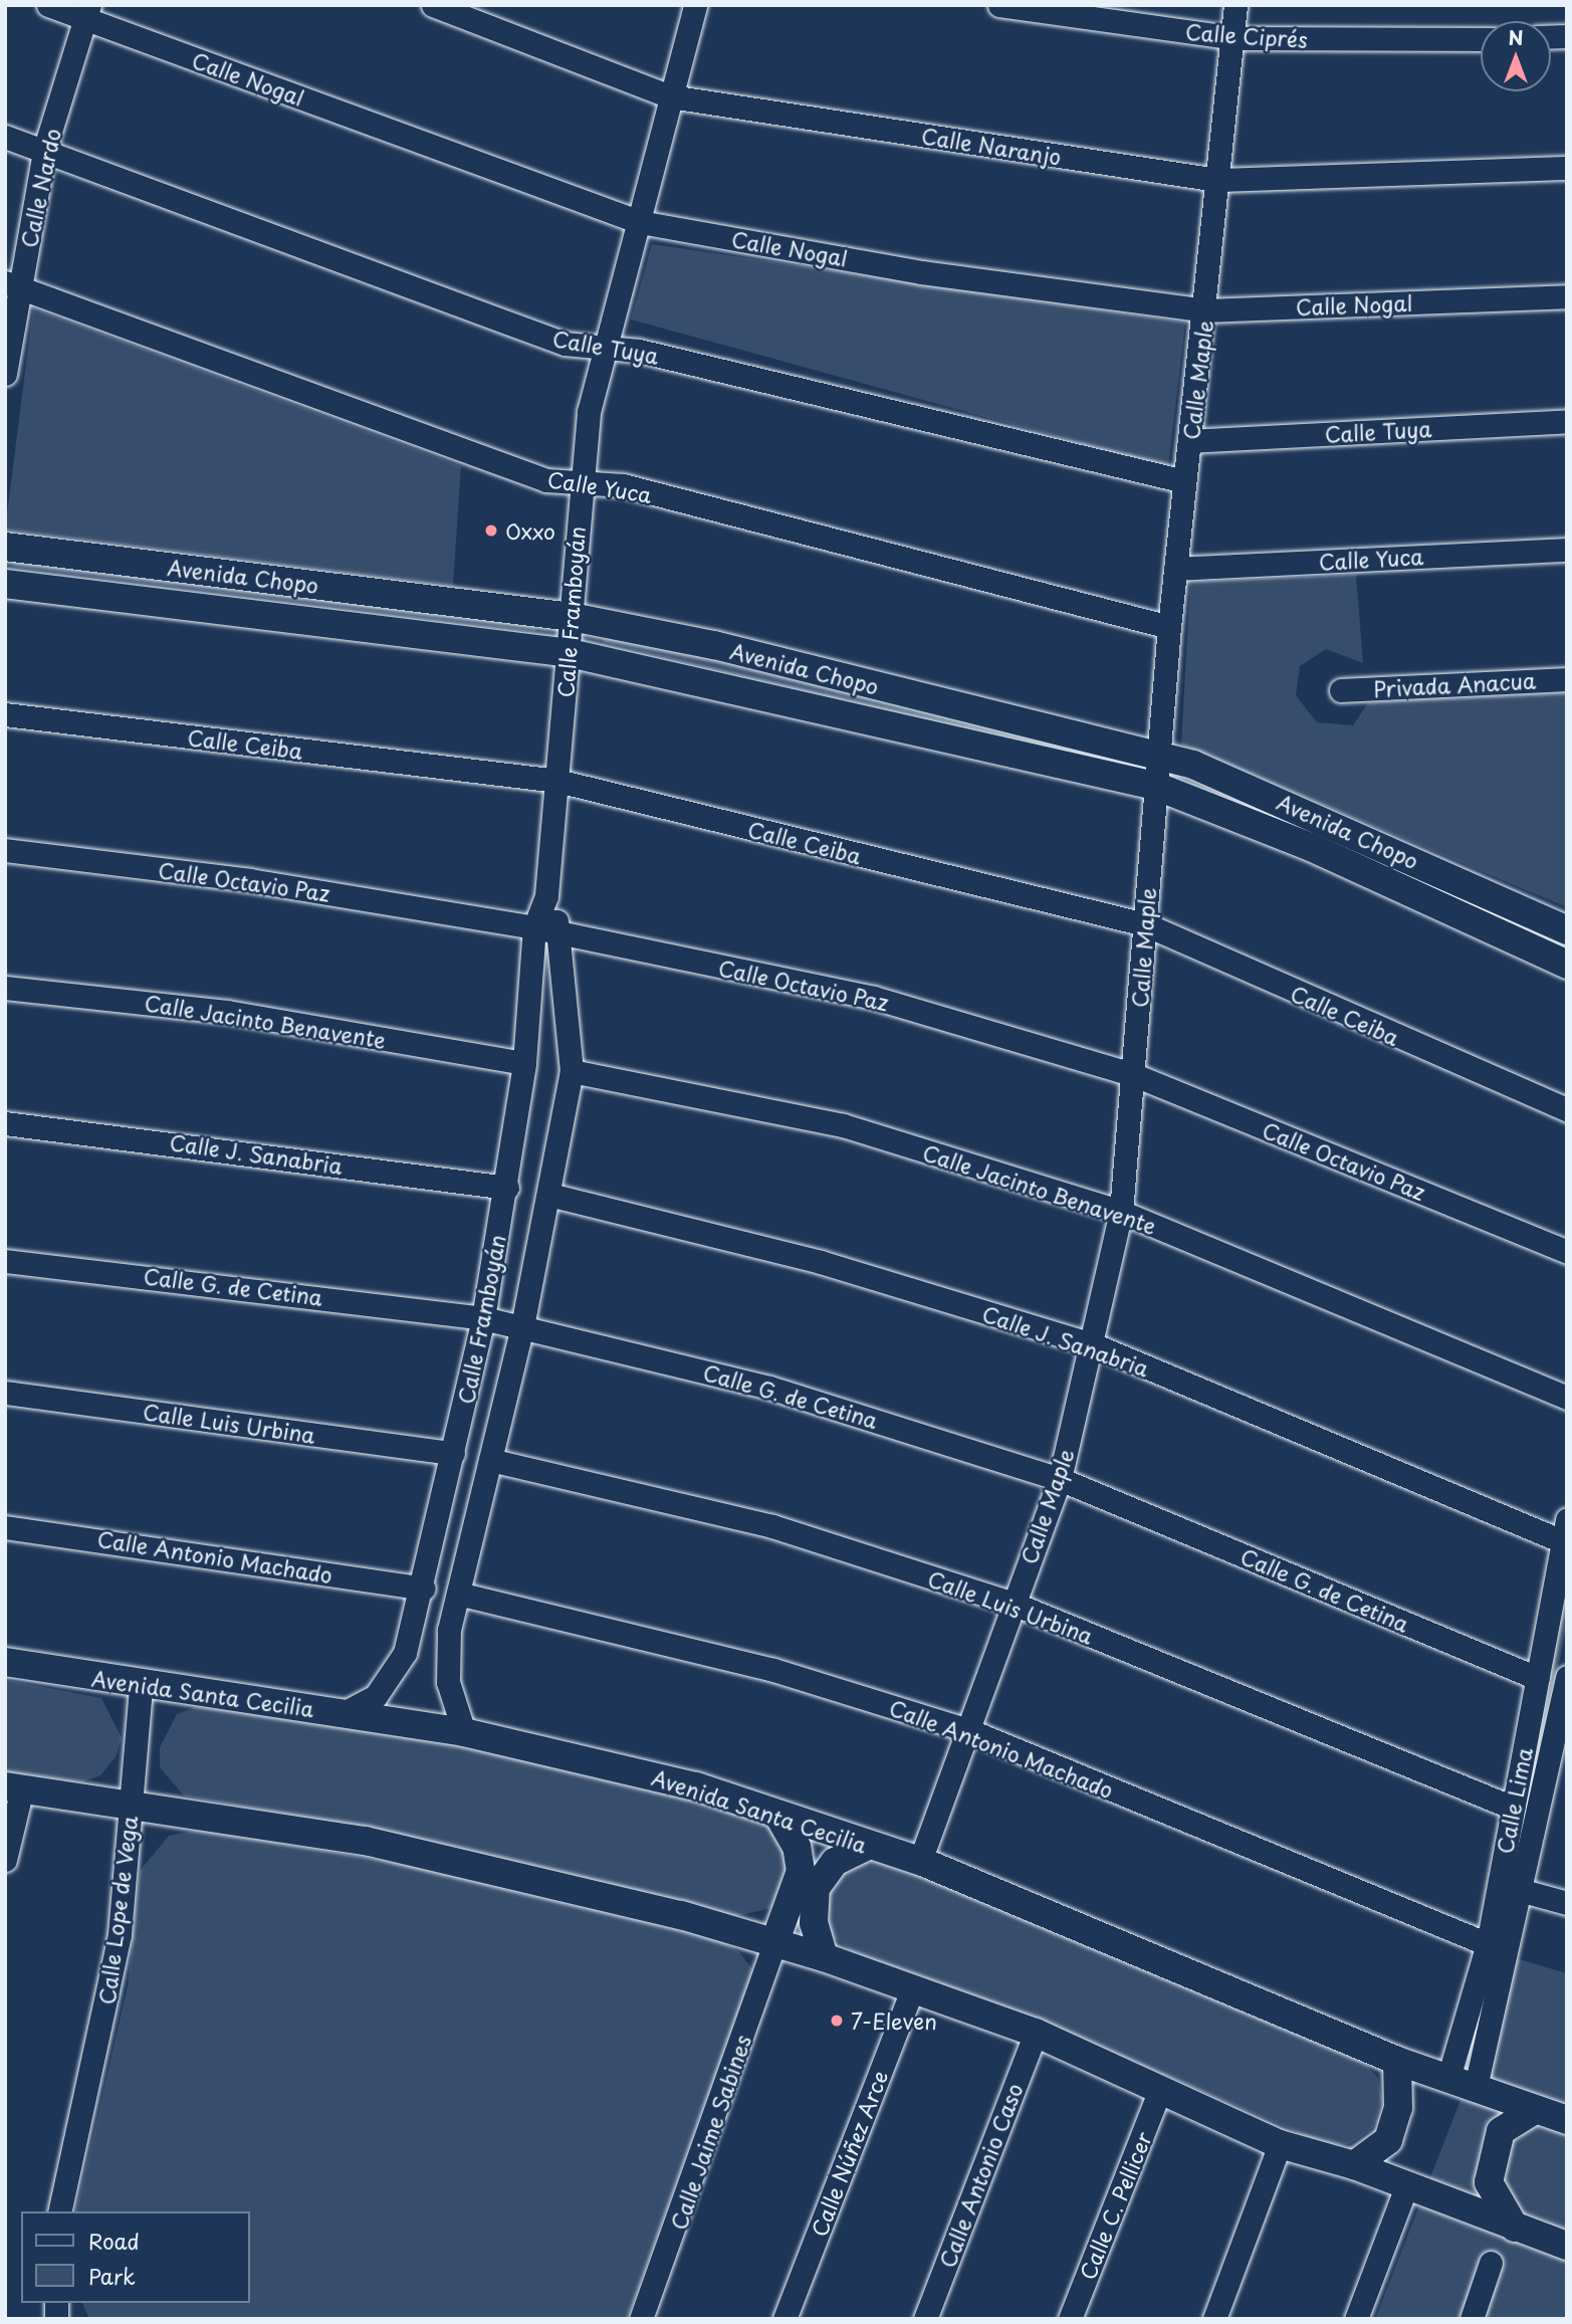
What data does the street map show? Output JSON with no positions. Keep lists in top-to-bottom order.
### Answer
{
  "streets": {
    "street": [
      "Calle Ciprés",
      "Calle Nogal",
      "Calle Naranjo",
      "Calle Nardo",
      "Calle Tuya",
      "Calle Maple",
      "Calle Yuca",
      "Avenida Chopo",
      "Calle Framboyán",
      "Privada Anacua",
      "Calle Ceiba",
      "Calle Octavio Paz",
      "Calle Jacinto Benavente",
      "Calle J. Sanabria",
      "Calle G. de Cetina",
      "Calle Luis Urbina",
      "Calle Antonio Machado",
      "Avenida Santa Cecilia",
      "Calle Lima",
      "Calle Lope de Vega",
      "Calle Jaime Sabines",
      "Calle Núñez Arce",
      "Calle Antonio Caso",
      "Calle C. Pellicer"
    ]
  },
  "crossings": [
    ["Calle Ciprés", "Calle Maple"],
    ["Calle Nogal", "Calle Nardo"],
    ["Calle Nogal", "Calle Maple"],
    ["Calle Nogal", "Calle Framboyán"],
    ["Calle Naranjo", "Calle Maple"],
    ["Calle Naranjo", "Calle Framboyán"],
    ["Calle Nardo", "Calle Tuya"],
    ["Calle Nardo", "Calle Yuca"],
    ["Calle Tuya", "Calle Maple"],
    ["Calle Tuya", "Calle Framboyán"],
    ["Calle Maple", "Calle Yuca"],
    ["Calle Maple", "Avenida Chopo"],
    ["Calle Maple", "Calle Ceiba"],
    ["Calle Maple", "Calle Octavio Paz"],
    ["Calle Maple", "Calle Jacinto Benavente"],
    ["Calle Maple", "Calle J. Sanabria"],
    ["Calle Maple", "Calle G. de Cetina"],
    ["Calle Maple", "Calle Luis Urbina"],
    ["Calle Maple", "Calle Antonio Machado"],
    ["Calle Maple", "Avenida Santa Cecilia"],
    ["Calle Yuca", "Calle Framboyán"],
    ["Avenida Chopo", "Calle Framboyán"],
    ["Calle Framboyán", "Calle Ceiba"],
    ["Calle Framboyán", "Calle Octavio Paz"],
    ["Calle Framboyán", "Calle Jacinto Benavente"],
    ["Calle Framboyán", "Calle J. Sanabria"],
    ["Calle Framboyán", "Calle G. de Cetina"],
    ["Calle Framboyán", "Calle Luis Urbina"],
    ["Calle Framboyán", "Calle Antonio Machado"],
    ["Calle Framboyán", "Avenida Santa Cecilia"],
    ["Calle J. Sanabria", "Calle Lima"],
    ["Calle G. de Cetina", "Calle Lima"],
    ["Calle Luis Urbina", "Calle Lima"],
    ["Calle Antonio Machado", "Calle Lima"],
    ["Avenida Santa Cecilia", "Calle Lima"],
    ["Avenida Santa Cecilia", "Calle Lope de Vega"]
  ],
  "places": ["Oxxo", "7-Eleven"],
  "legend": ["Road", "Park"],
  "north": "top"
}
